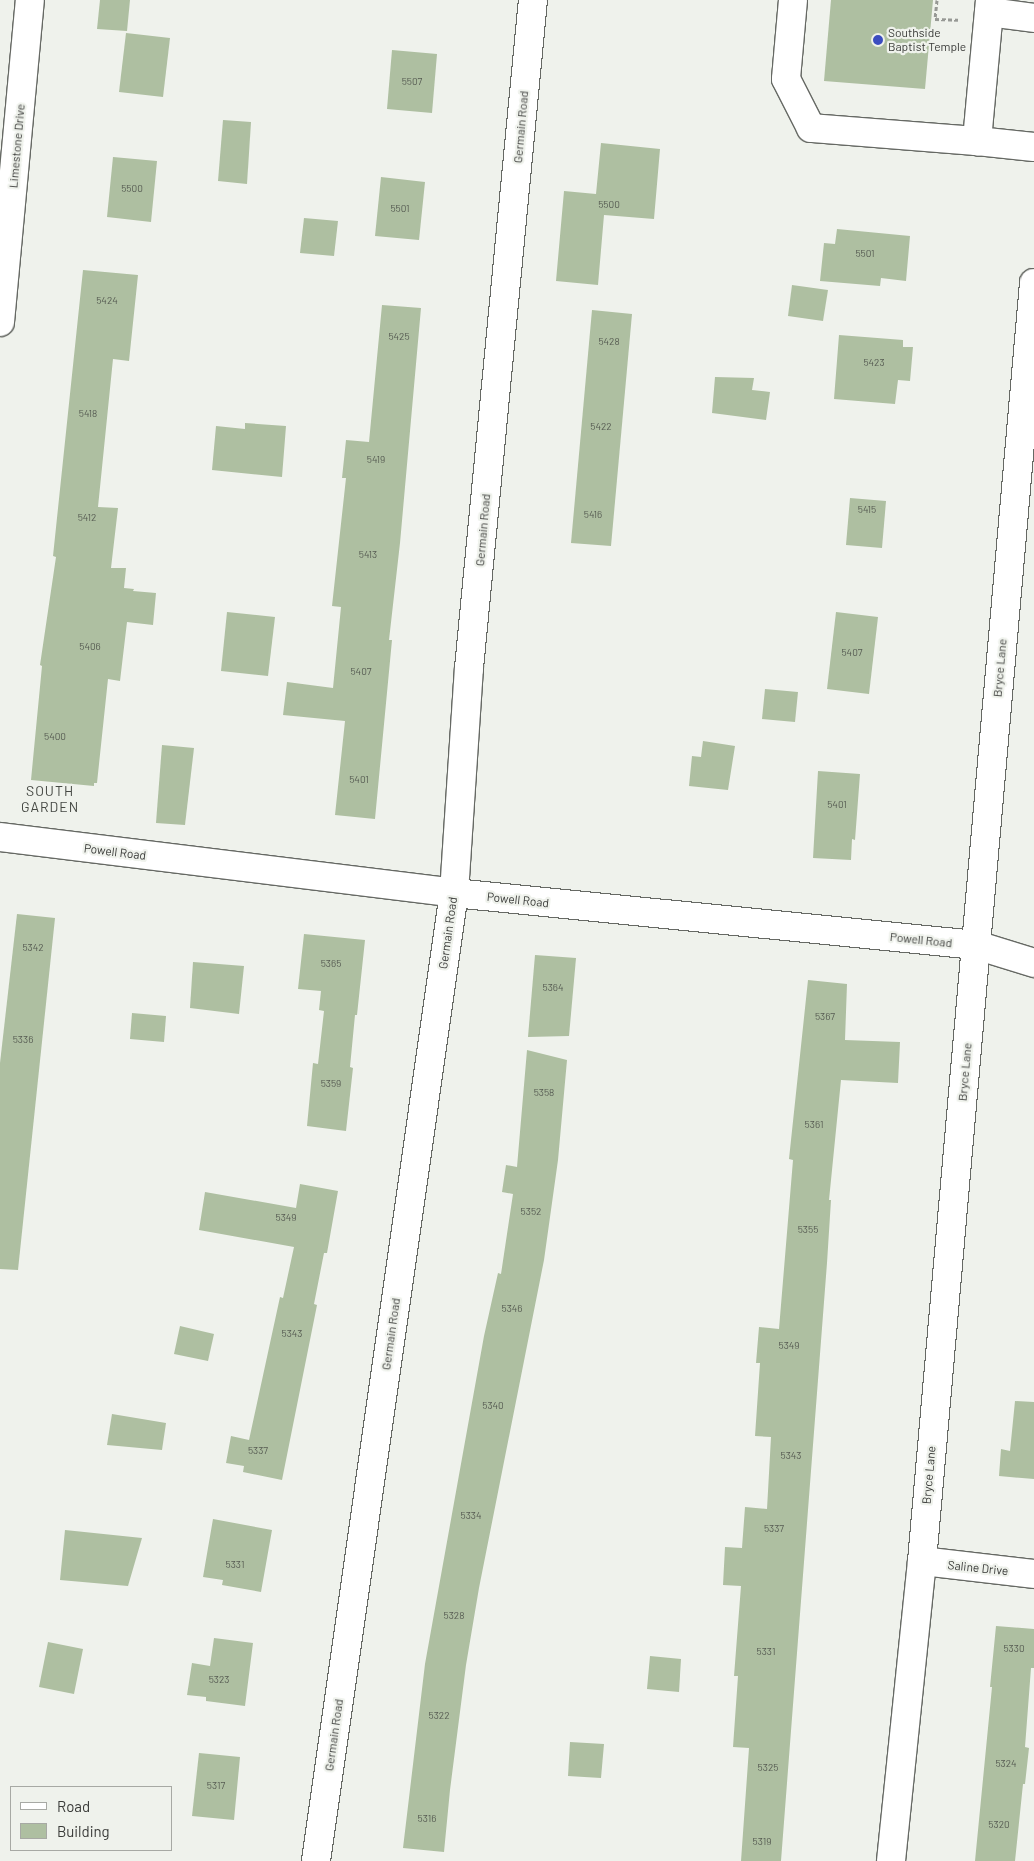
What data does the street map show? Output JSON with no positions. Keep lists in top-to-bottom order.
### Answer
{
  "streets": {
    "street": [
      "Germain Road",
      "Limestone Drive",
      "Bryce Lane",
      "Powell Road",
      "Saline Drive"
    ]
  },
  "crossings": [
    ["Germain Road", "Powell Road"],
    ["Bryce Lane", "Powell Road"],
    ["Bryce Lane", "Saline Drive"]
  ],
  "districts": ["SOUTH GARDEN"],
  "places": ["Southside Baptist Temple"],
  "house_numbers": [
    "5507",
    "5500",
    "5500",
    "5501",
    "5501",
    "5424",
    "5425",
    "5428",
    "5423",
    "5418",
    "5422",
    "5419",
    "5415",
    "5416",
    "5412",
    "5413",
    "5406",
    "5407",
    "5407",
    "5400",
    "5401",
    "5401",
    "5342",
    "5365",
    "5364",
    "5367",
    "5336",
    "5359",
    "5358",
    "5361",
    "5352",
    "5349",
    "5355",
    "5346",
    "5343",
    "5349",
    "5340",
    "5337",
    "5343",
    "5334",
    "5337",
    "5331",
    "5328",
    "5330",
    "5331",
    "5323",
    "5322",
    "5324",
    "5325",
    "5317",
    "5316",
    "5320",
    "5319"
  ],
  "legend": ["Road", "Building"]
}
